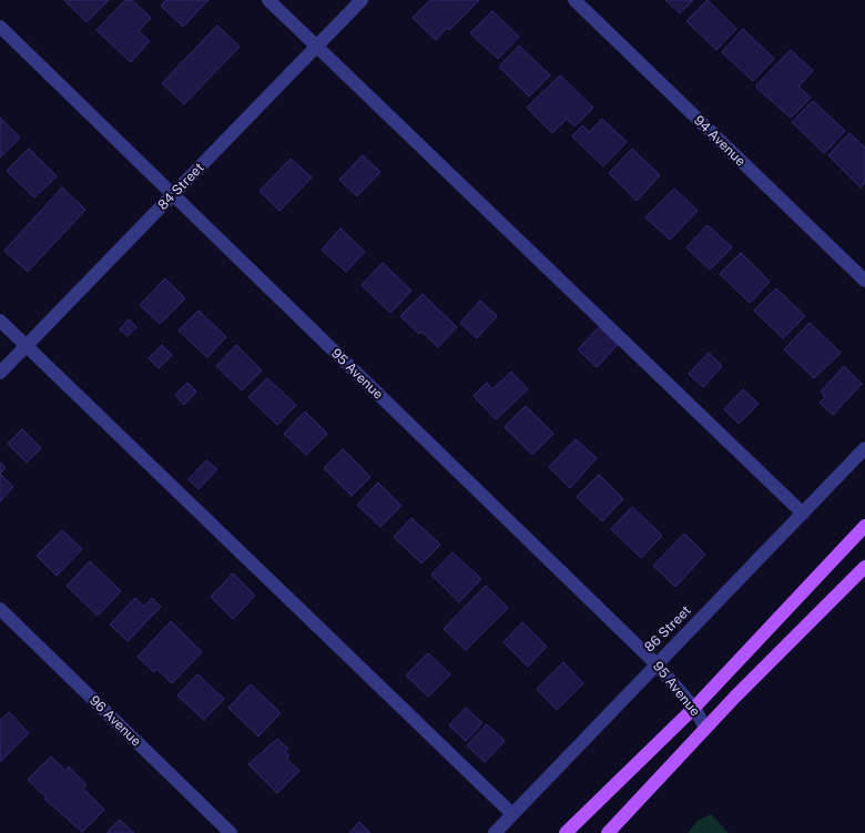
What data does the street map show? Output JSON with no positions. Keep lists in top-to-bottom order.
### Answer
{
  "streets": {
    "street": [
      "94 Avenue",
      "84 Street",
      "95 Avenue",
      "86 Street",
      "96 Avenue"
    ]
  },
  "crossings": [
    ["84 Street", "95 Avenue"],
    ["95 Avenue", "86 Street"]
  ]
}
